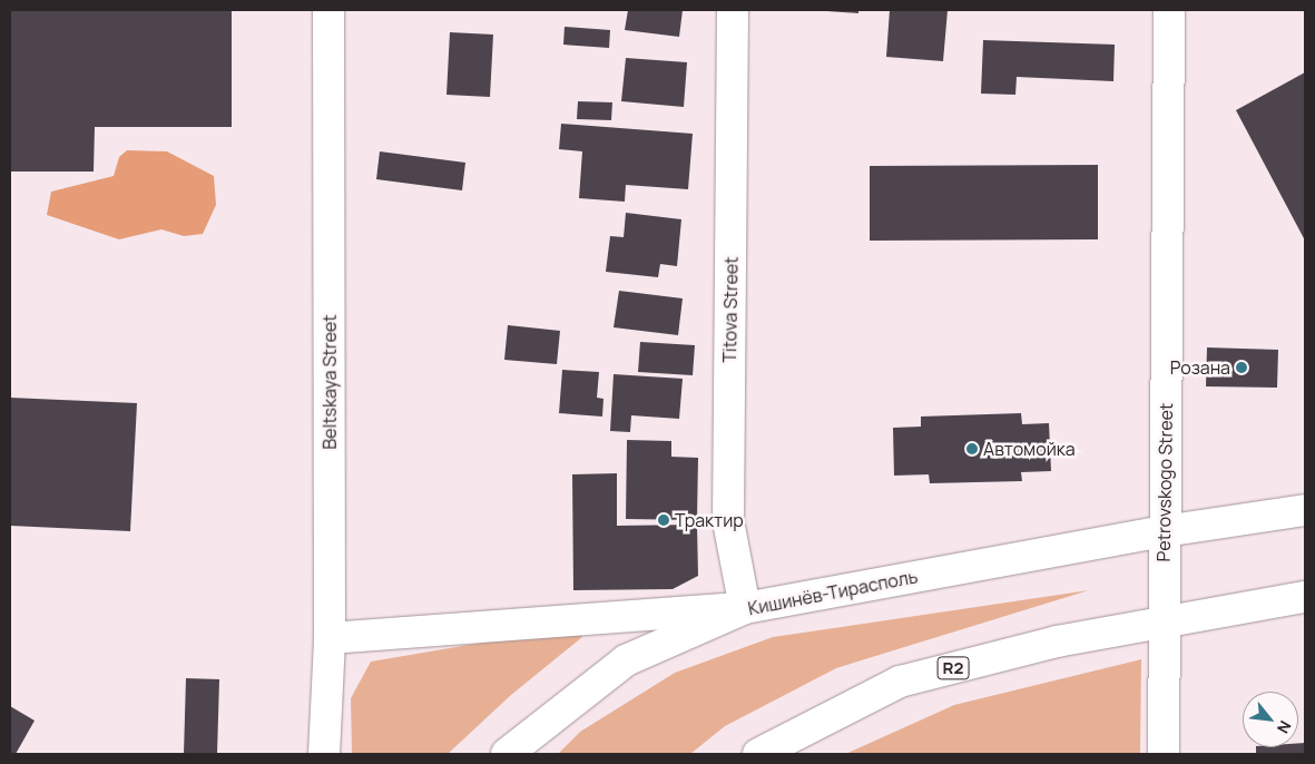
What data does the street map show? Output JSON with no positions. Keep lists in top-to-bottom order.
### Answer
{
  "streets": {
    "street": [
      "Titova Street",
      "Beltskaya Street",
      "Petrovskogo Street",
      "Кишинёв-Тирасполь",
      "R2"
    ]
  },
  "crossings": [
    ["Titova Street", "Кишинёв-Тирасполь"],
    ["Petrovskogo Street", "Кишинёв-Тирасполь"],
    ["Petrovskogo Street", "R2"]
  ],
  "places": ["Розана", "Автомойка", "Трактир"],
  "north": "bottom right"
}
